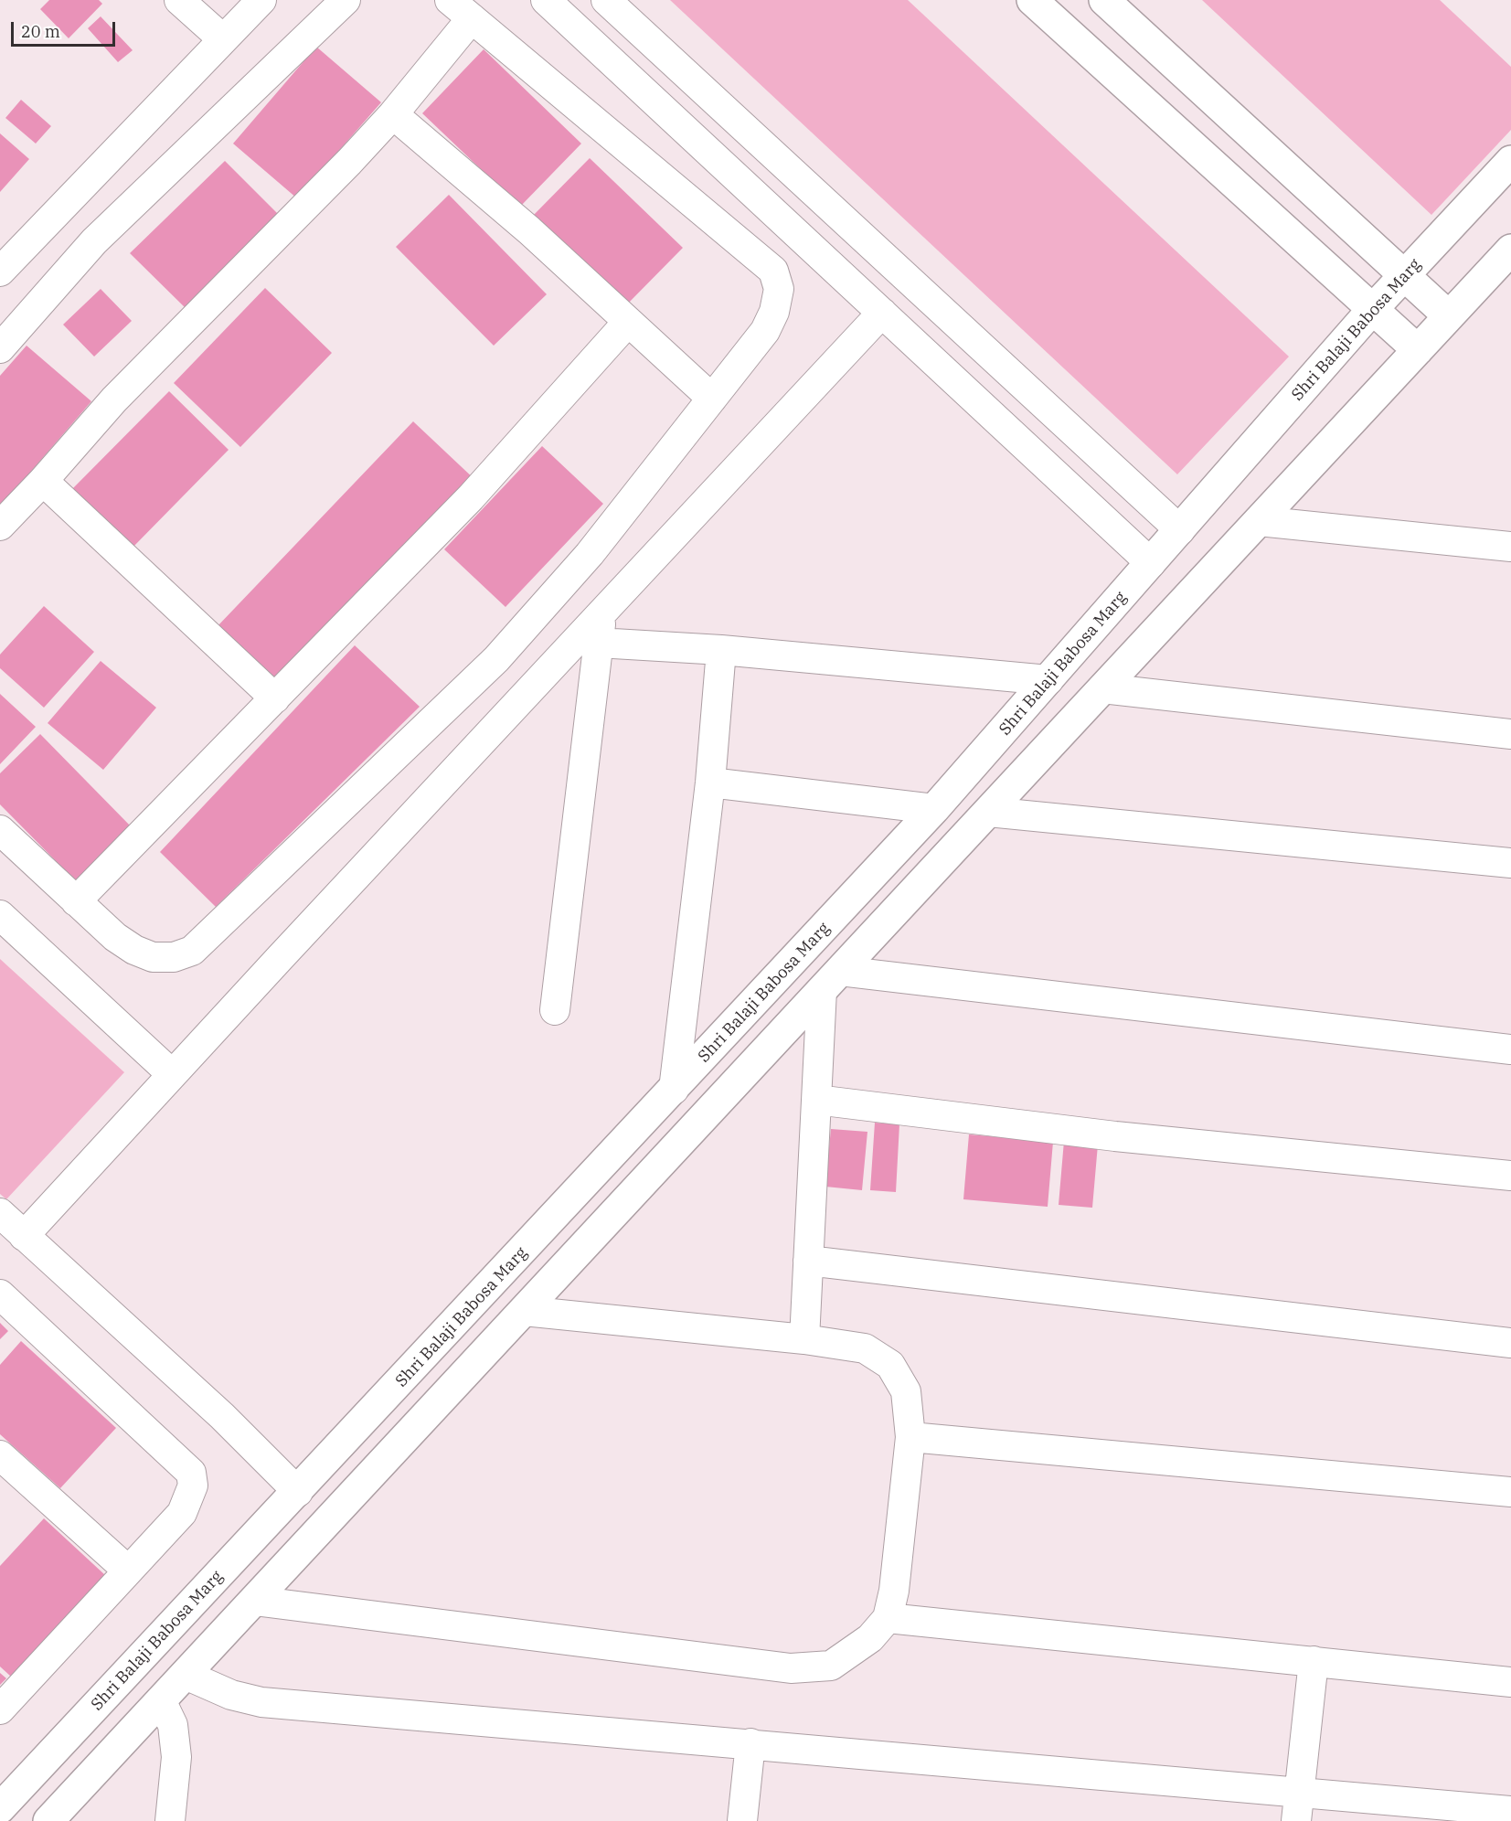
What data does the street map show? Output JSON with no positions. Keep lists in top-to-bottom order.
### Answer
{
  "streets": {
    "street": ["Shri Balaji Babosa Marg"]
  },
  "scale_bar": "20 m"
}
